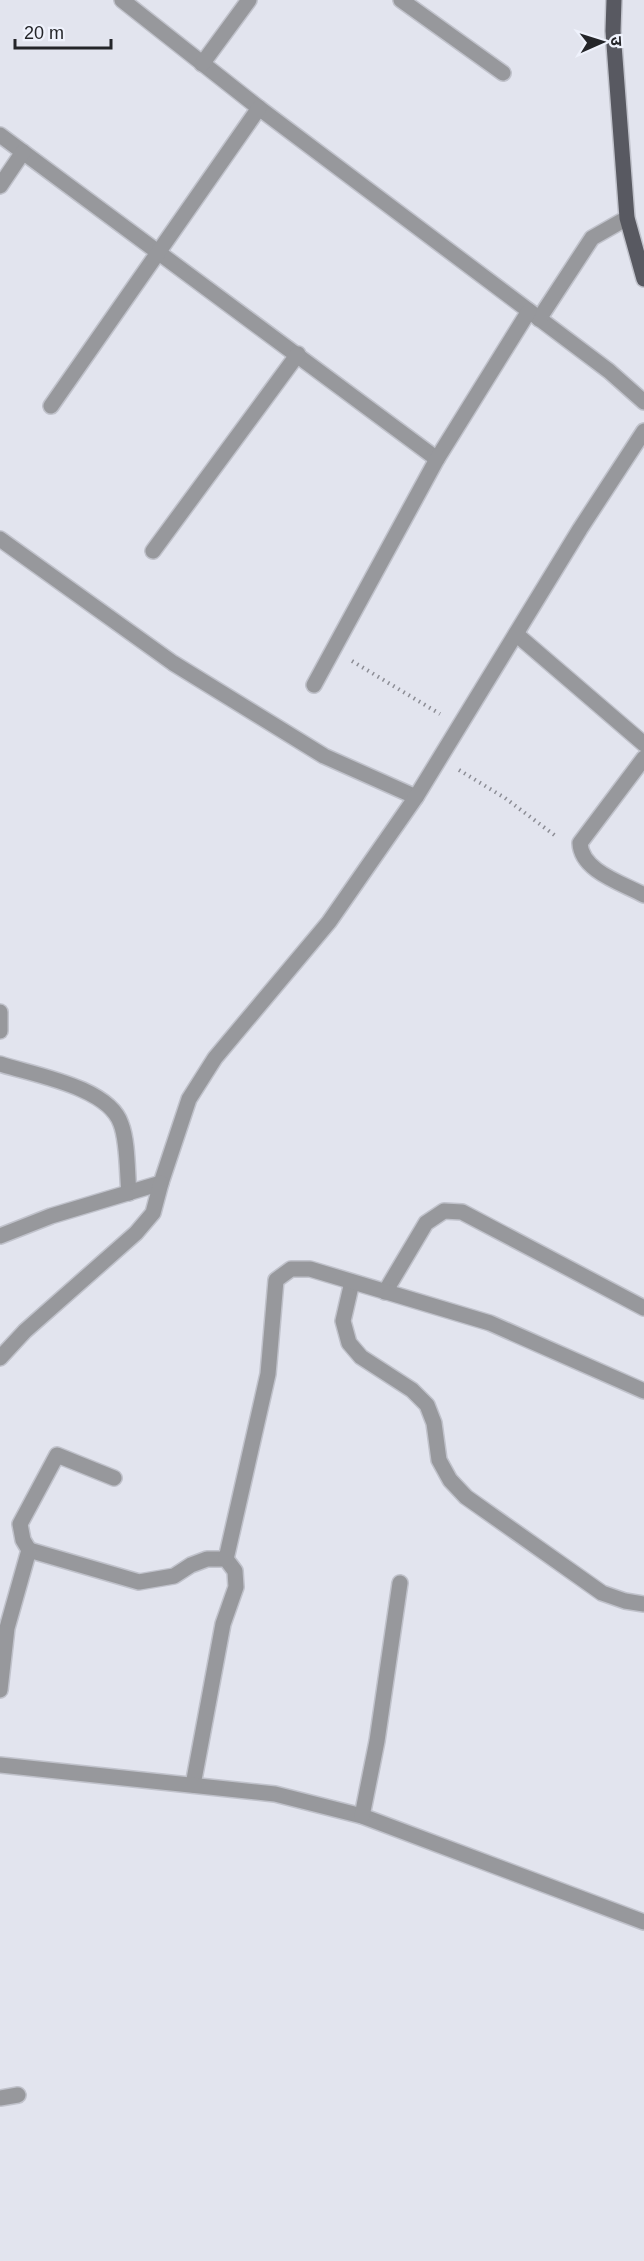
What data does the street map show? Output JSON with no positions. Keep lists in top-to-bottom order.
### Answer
{
  "scale_bar": "20 m",
  "north": "right"
}
